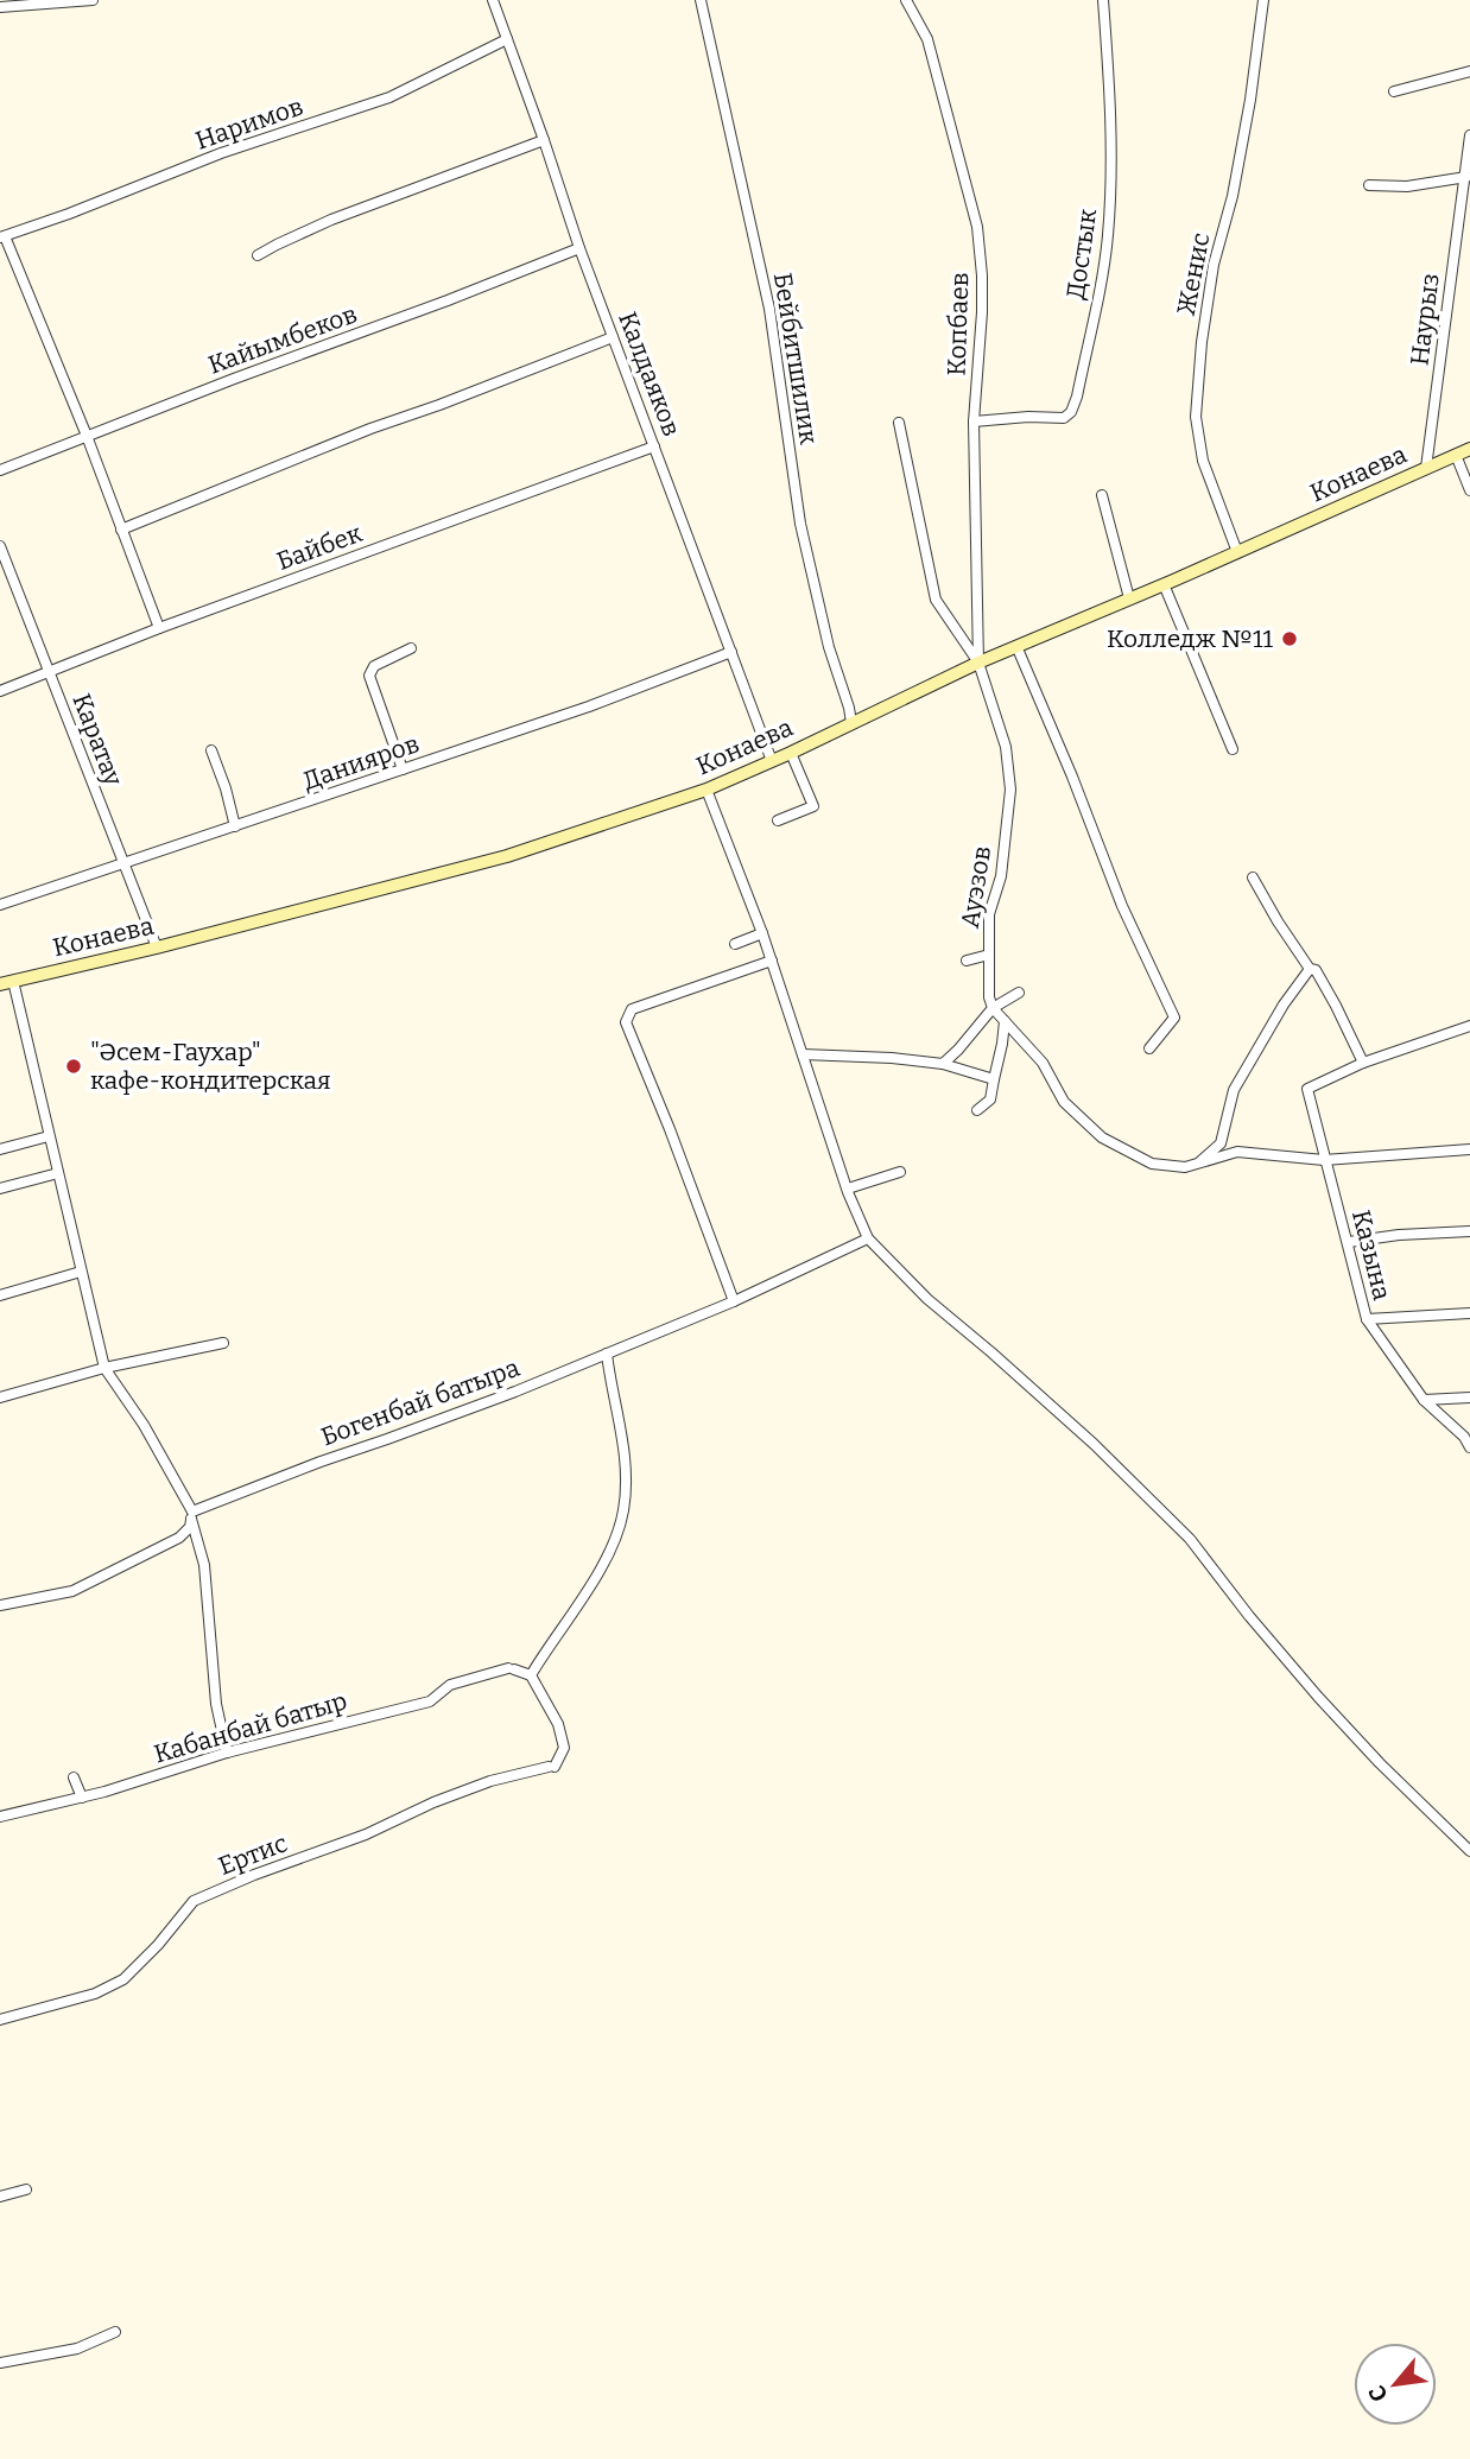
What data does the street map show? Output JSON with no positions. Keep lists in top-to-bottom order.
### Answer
{
  "streets": {
    "main road": ["Конаева"],
    "street": [
      "Наримов",
      "Достык",
      "Женис",
      "Наурыз",
      "Копбаев",
      "Кайымбеков",
      "Бейбитшилик",
      "Калдаяков",
      "Байбек",
      "Каратау",
      "Данияров",
      "Ауэзов",
      "Казына",
      "Богенбай батыра",
      "Кабанбай батыр",
      "Ертис"
    ]
  },
  "crossings": [
    ["Наримов", "Калдаяков"],
    ["Достык", "Копбаев"],
    ["Женис", "Конаева"],
    ["Наурыз", "Конаева"],
    ["Копбаев", "Конаева"],
    ["Копбаев", "Ауэзов"],
    ["Кайымбеков", "Калдаяков"],
    ["Бейбитшилик", "Конаева"],
    ["Калдаяков", "Конаева"],
    ["Калдаяков", "Байбек"],
    ["Калдаяков", "Данияров"],
    ["Конаева", "Каратау"],
    ["Конаева", "Ауэзов"],
    ["Байбек", "Каратау"],
    ["Каратау", "Данияров"],
    ["Кабанбай батыр", "Ертис"]
  ],
  "places": ["Колледж №11", "\"Әсем-Гаухар\" кафе-кондитерская"],
  "north": "bottom left"
}
